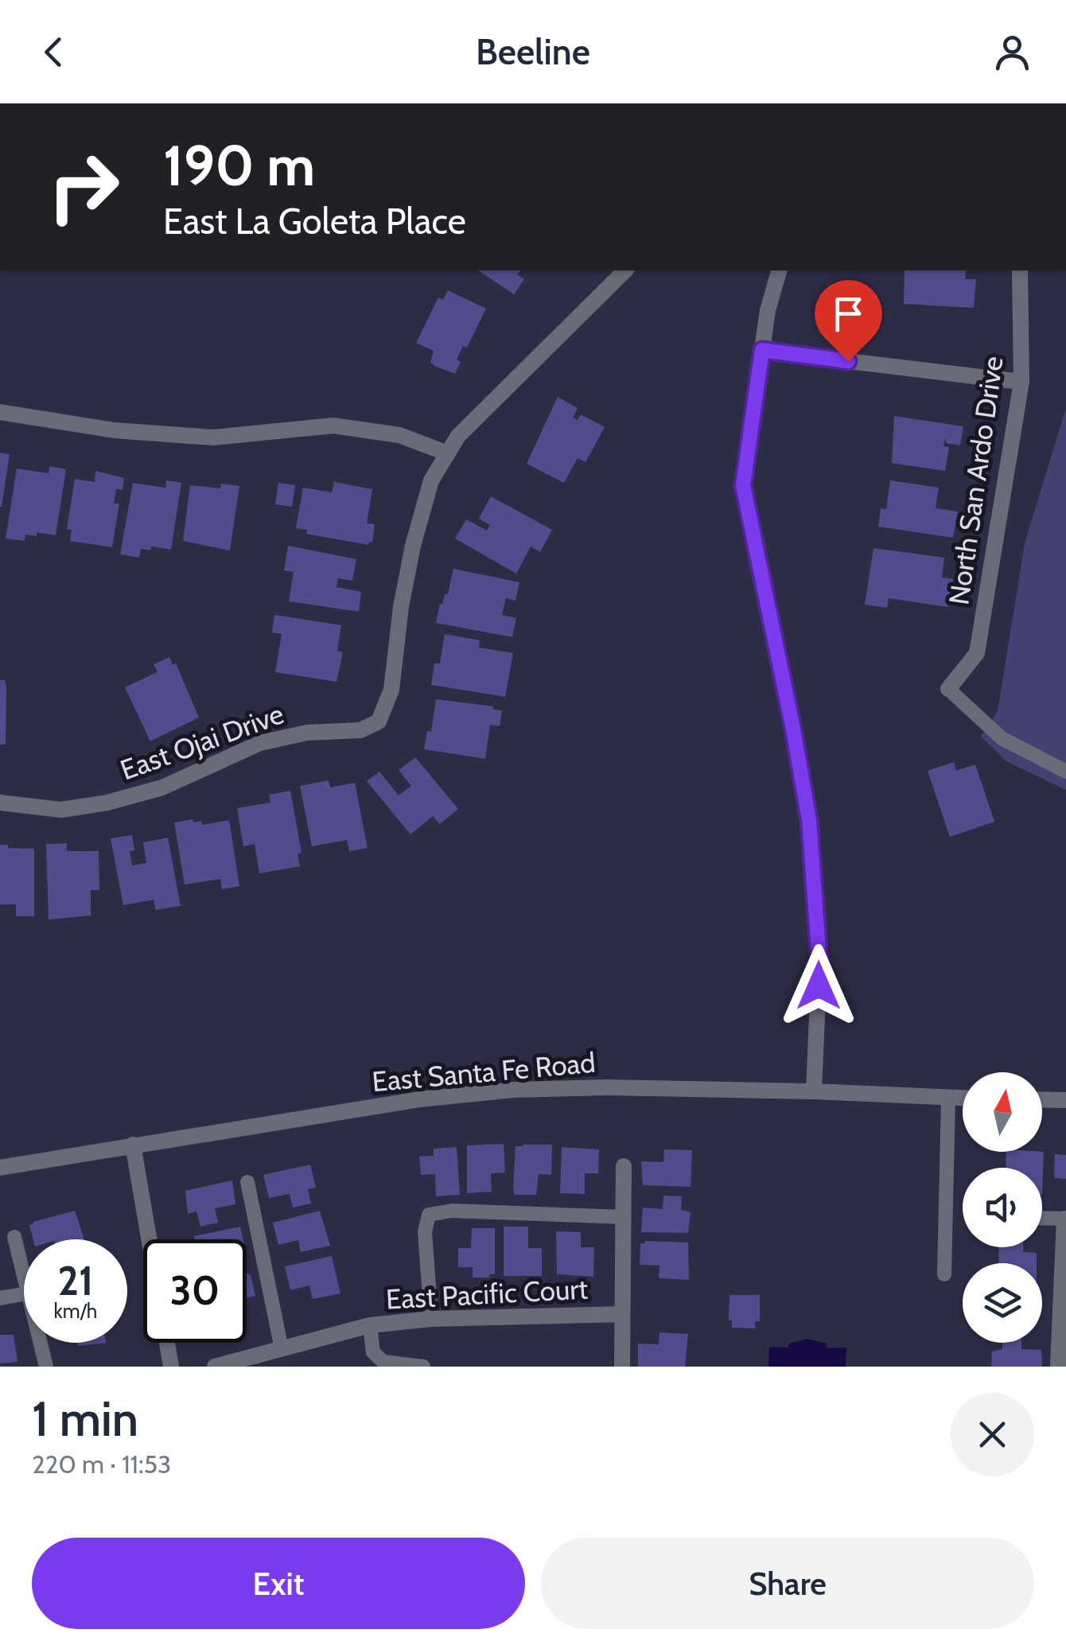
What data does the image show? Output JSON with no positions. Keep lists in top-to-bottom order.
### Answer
{
  "streets": {
    "street": [
      "North San Ardo Drive",
      "East Ojai Drive",
      "East Santa Fe Road",
      "East Pacific Court"
    ]
  },
  "north": "top",
  "page": {
    "header": "Beeline",
    "turn": ["190 m", "East La Goleta Place"],
    "speed": "21 km/h",
    "limit": "30",
    "heading": ["1 min", "220 m · 11:53"],
    "buttons": ["Exit", "Share"]
  }
}
